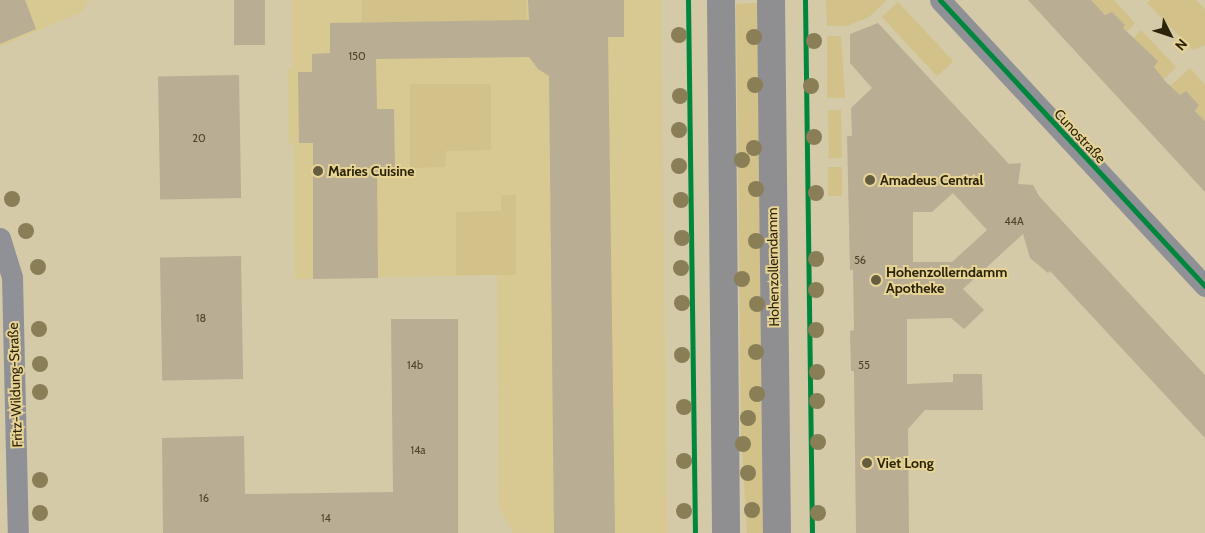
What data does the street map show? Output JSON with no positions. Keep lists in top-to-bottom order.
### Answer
{
  "streets": {
    "main road": ["Hohenzollerndamm"],
    "street": ["Cunostraße", "Fritz-Wildung-Straße"]
  },
  "places": [
    "Maries Cuisine",
    "Amadeus Central",
    "Hohenzollerndamm Apotheke",
    "Viet Long"
  ],
  "house_numbers": [
    "150",
    "20",
    "44A",
    "56",
    "18",
    "14b",
    "55",
    "14a",
    "16",
    "14"
  ],
  "north": "bottom right"
}
